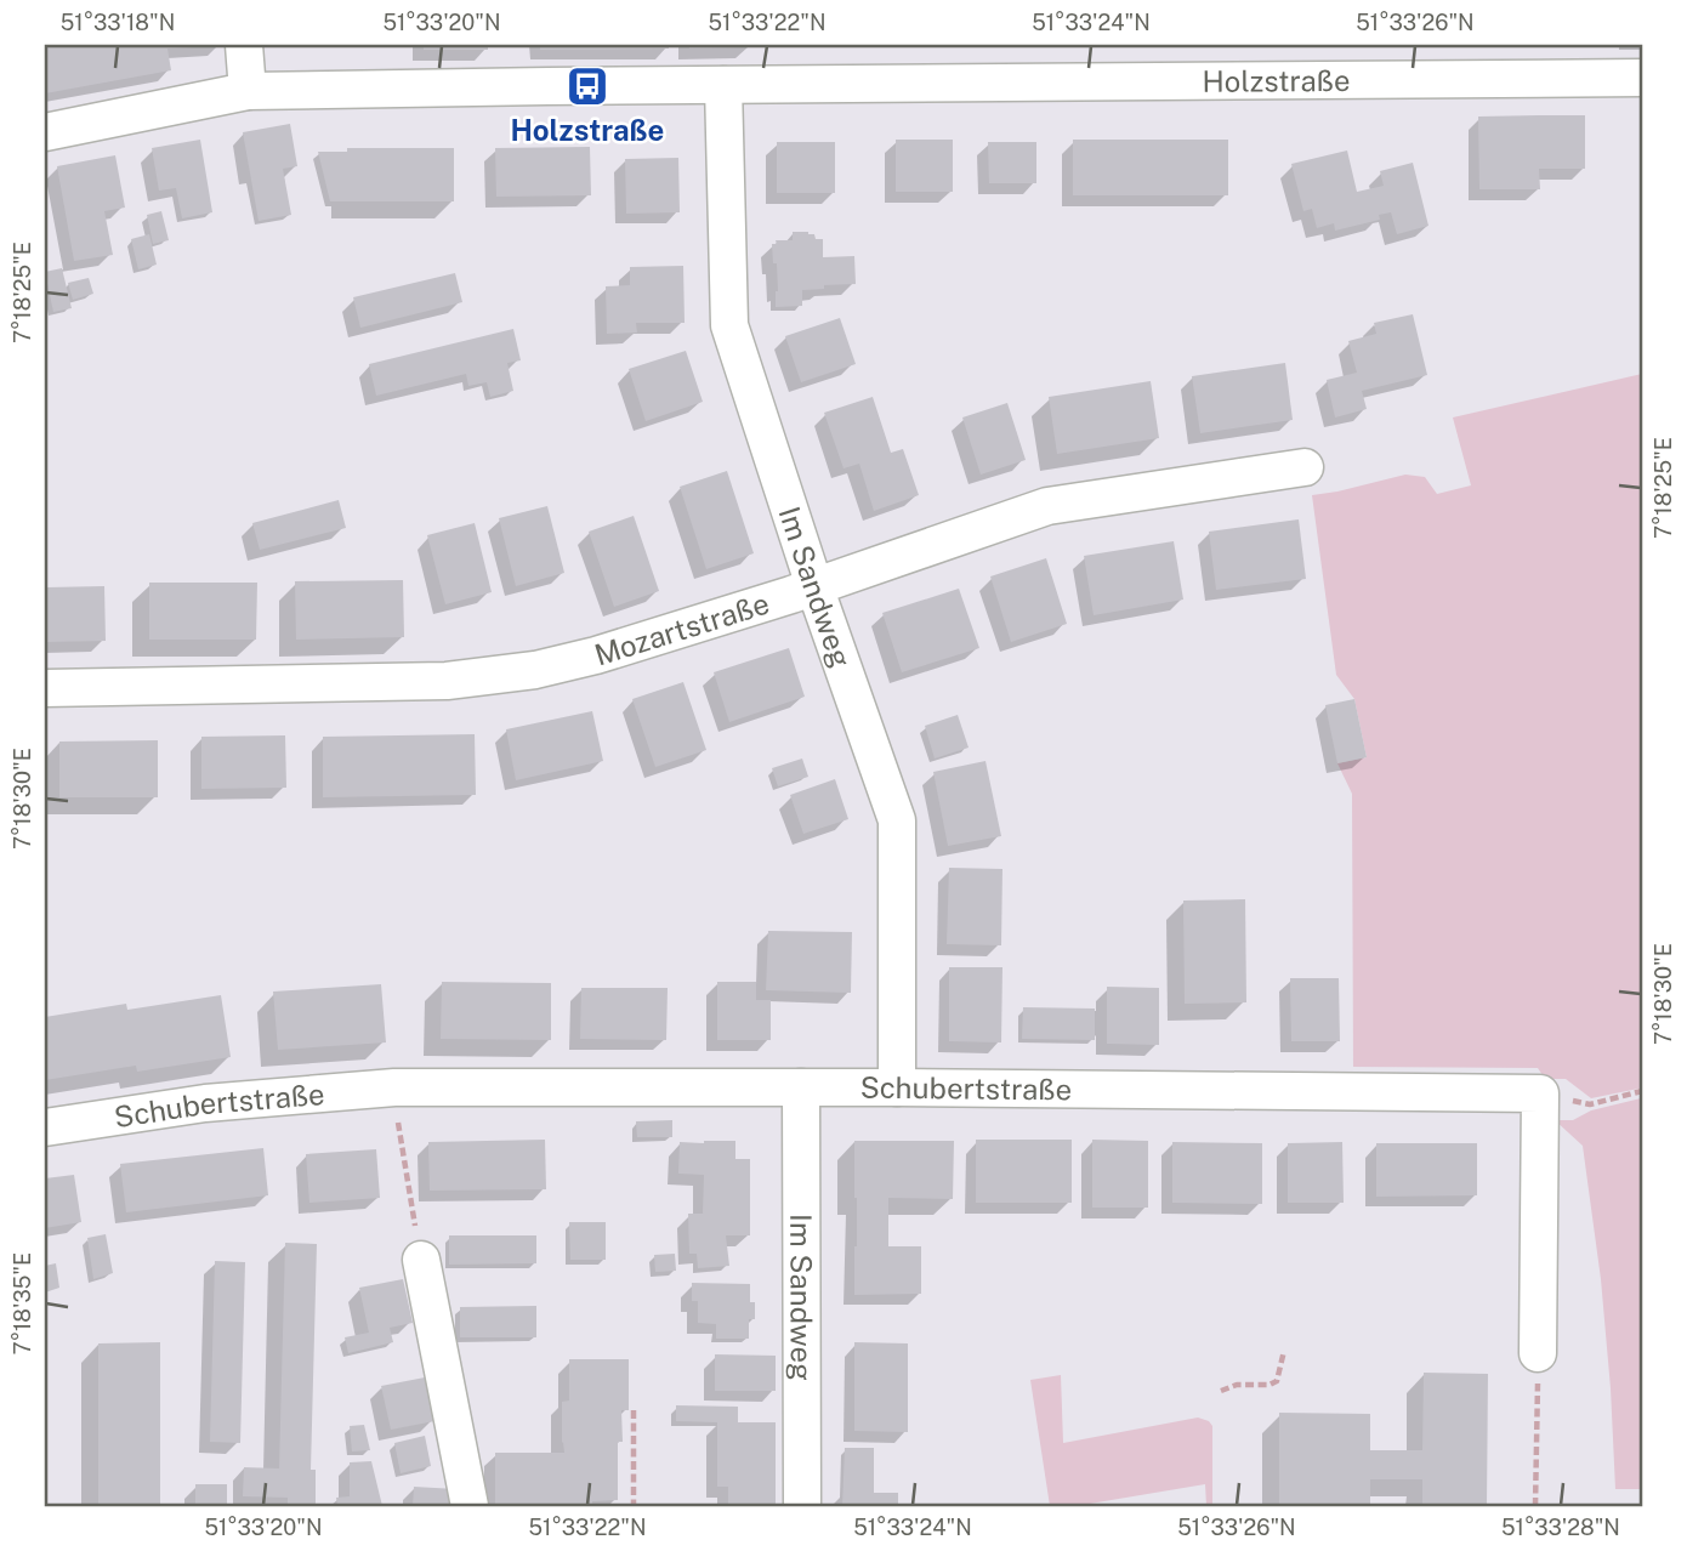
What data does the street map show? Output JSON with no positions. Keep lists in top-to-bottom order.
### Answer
{
  "streets": {
    "street": [
      "Holzstraße",
      "Im Sandweg",
      "Mozartstraße",
      "Schubertstraße"
    ]
  },
  "crossings": [
    ["Holzstraße", "Im Sandweg"],
    ["Im Sandweg", "Mozartstraße"],
    ["Im Sandweg", "Schubertstraße"]
  ],
  "places": {
    "bus stop": ["Holzstraße"]
  },
  "coordinates": [
    "51°33'18\"N",
    "51°33'20\"N",
    "51°33'22\"N",
    "51°33'24\"N",
    "51°33'26\"N",
    "7°18'25\"E",
    "7°18'30\"E",
    "7°18'35\"E",
    "51°33'28\"N"
  ]
}
